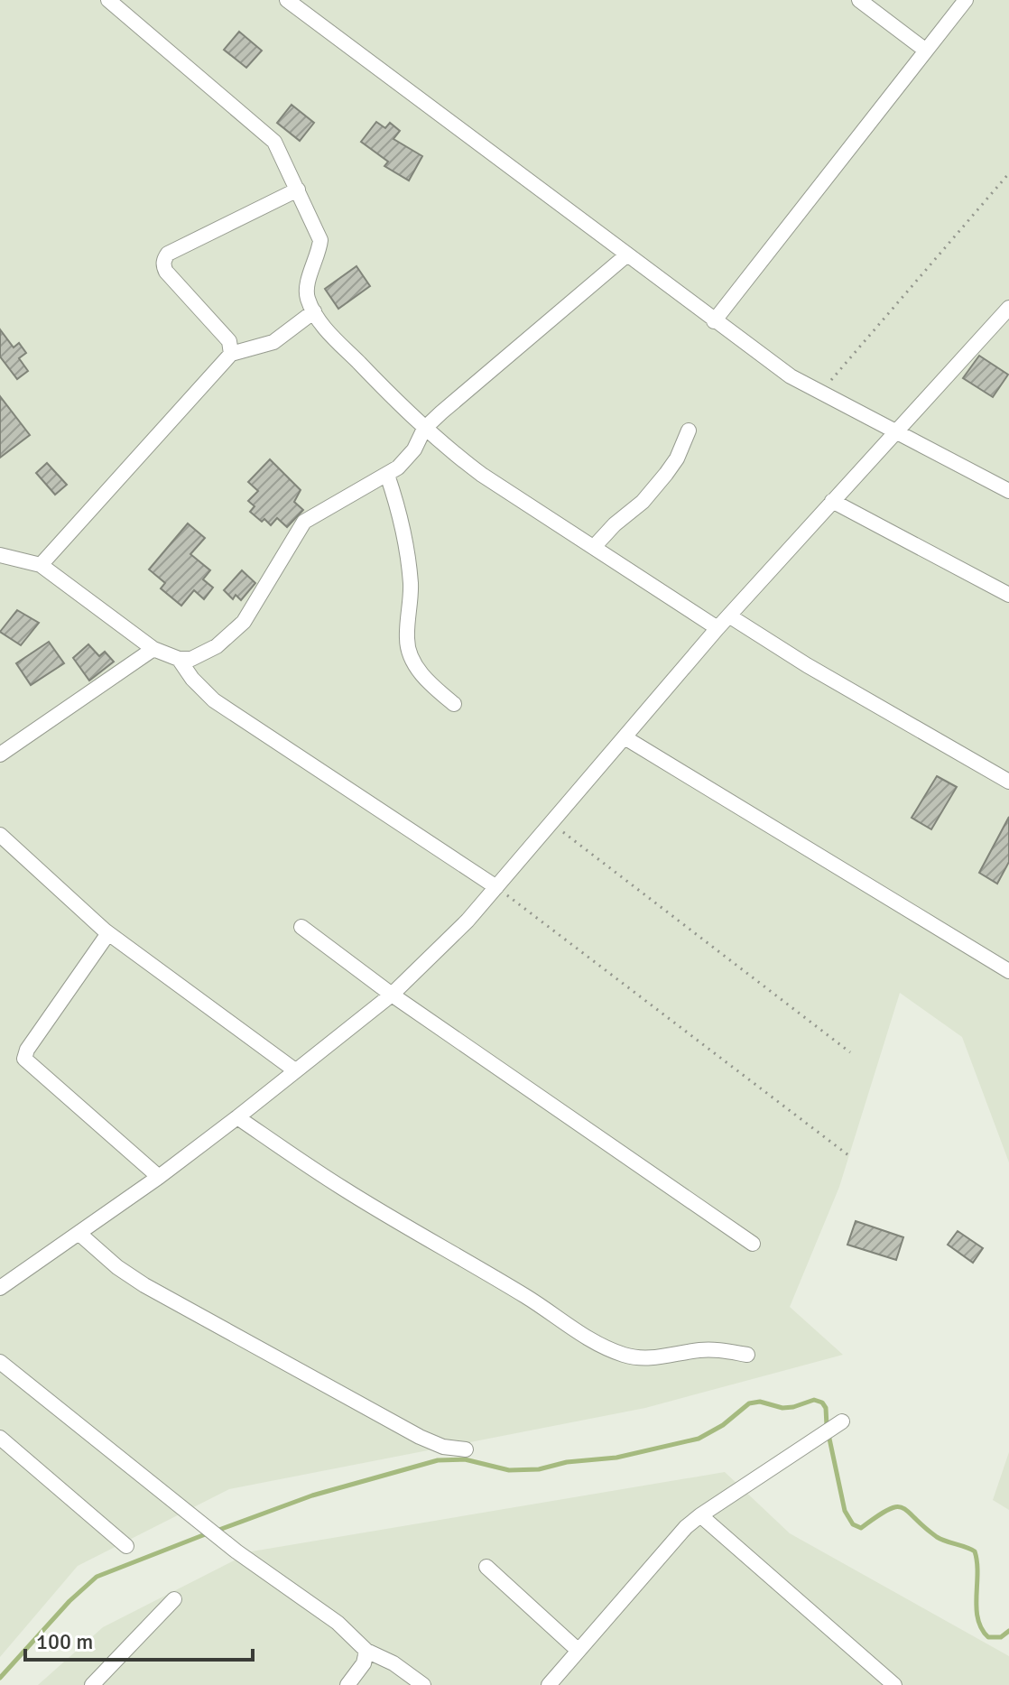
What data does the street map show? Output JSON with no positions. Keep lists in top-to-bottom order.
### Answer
{
  "scale_bar": "100 m"
}
